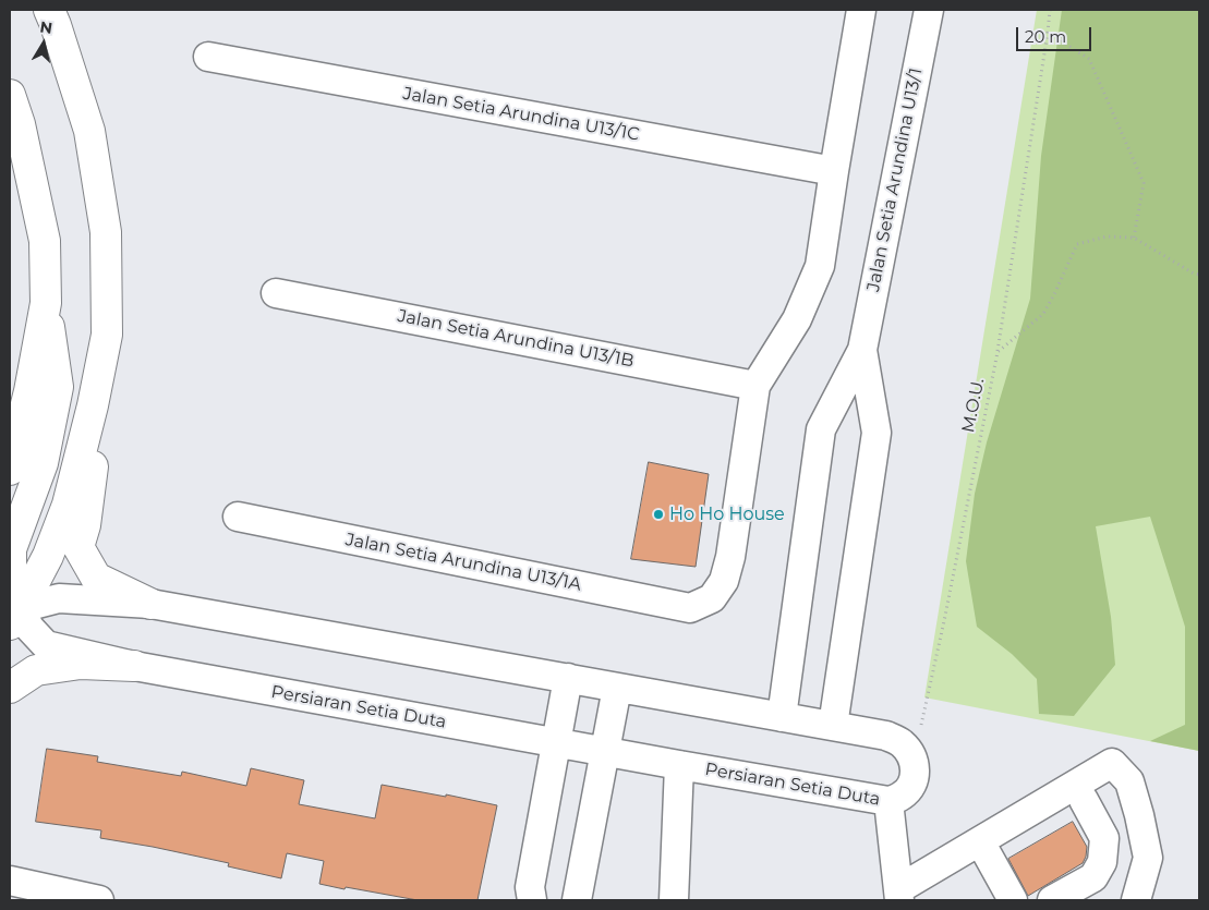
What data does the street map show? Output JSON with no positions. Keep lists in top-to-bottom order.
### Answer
{
  "streets": {
    "street": [
      "Jalan Setia Arundina U13/1C",
      "Jalan Setia Arundina U13/1",
      "Jalan Setia Arundina U13/1B",
      "Jalan Setia Arundina U13/1A",
      "Persiaran Setia Duta"
    ],
    "path": ["M.O.U."]
  },
  "crossings": [
    ["Jalan Setia Arundina U13/1B", "Jalan Setia Arundina U13/1A"]
  ],
  "places": ["Ho Ho House"],
  "scale_bar": "20 m",
  "north": "top"
}
